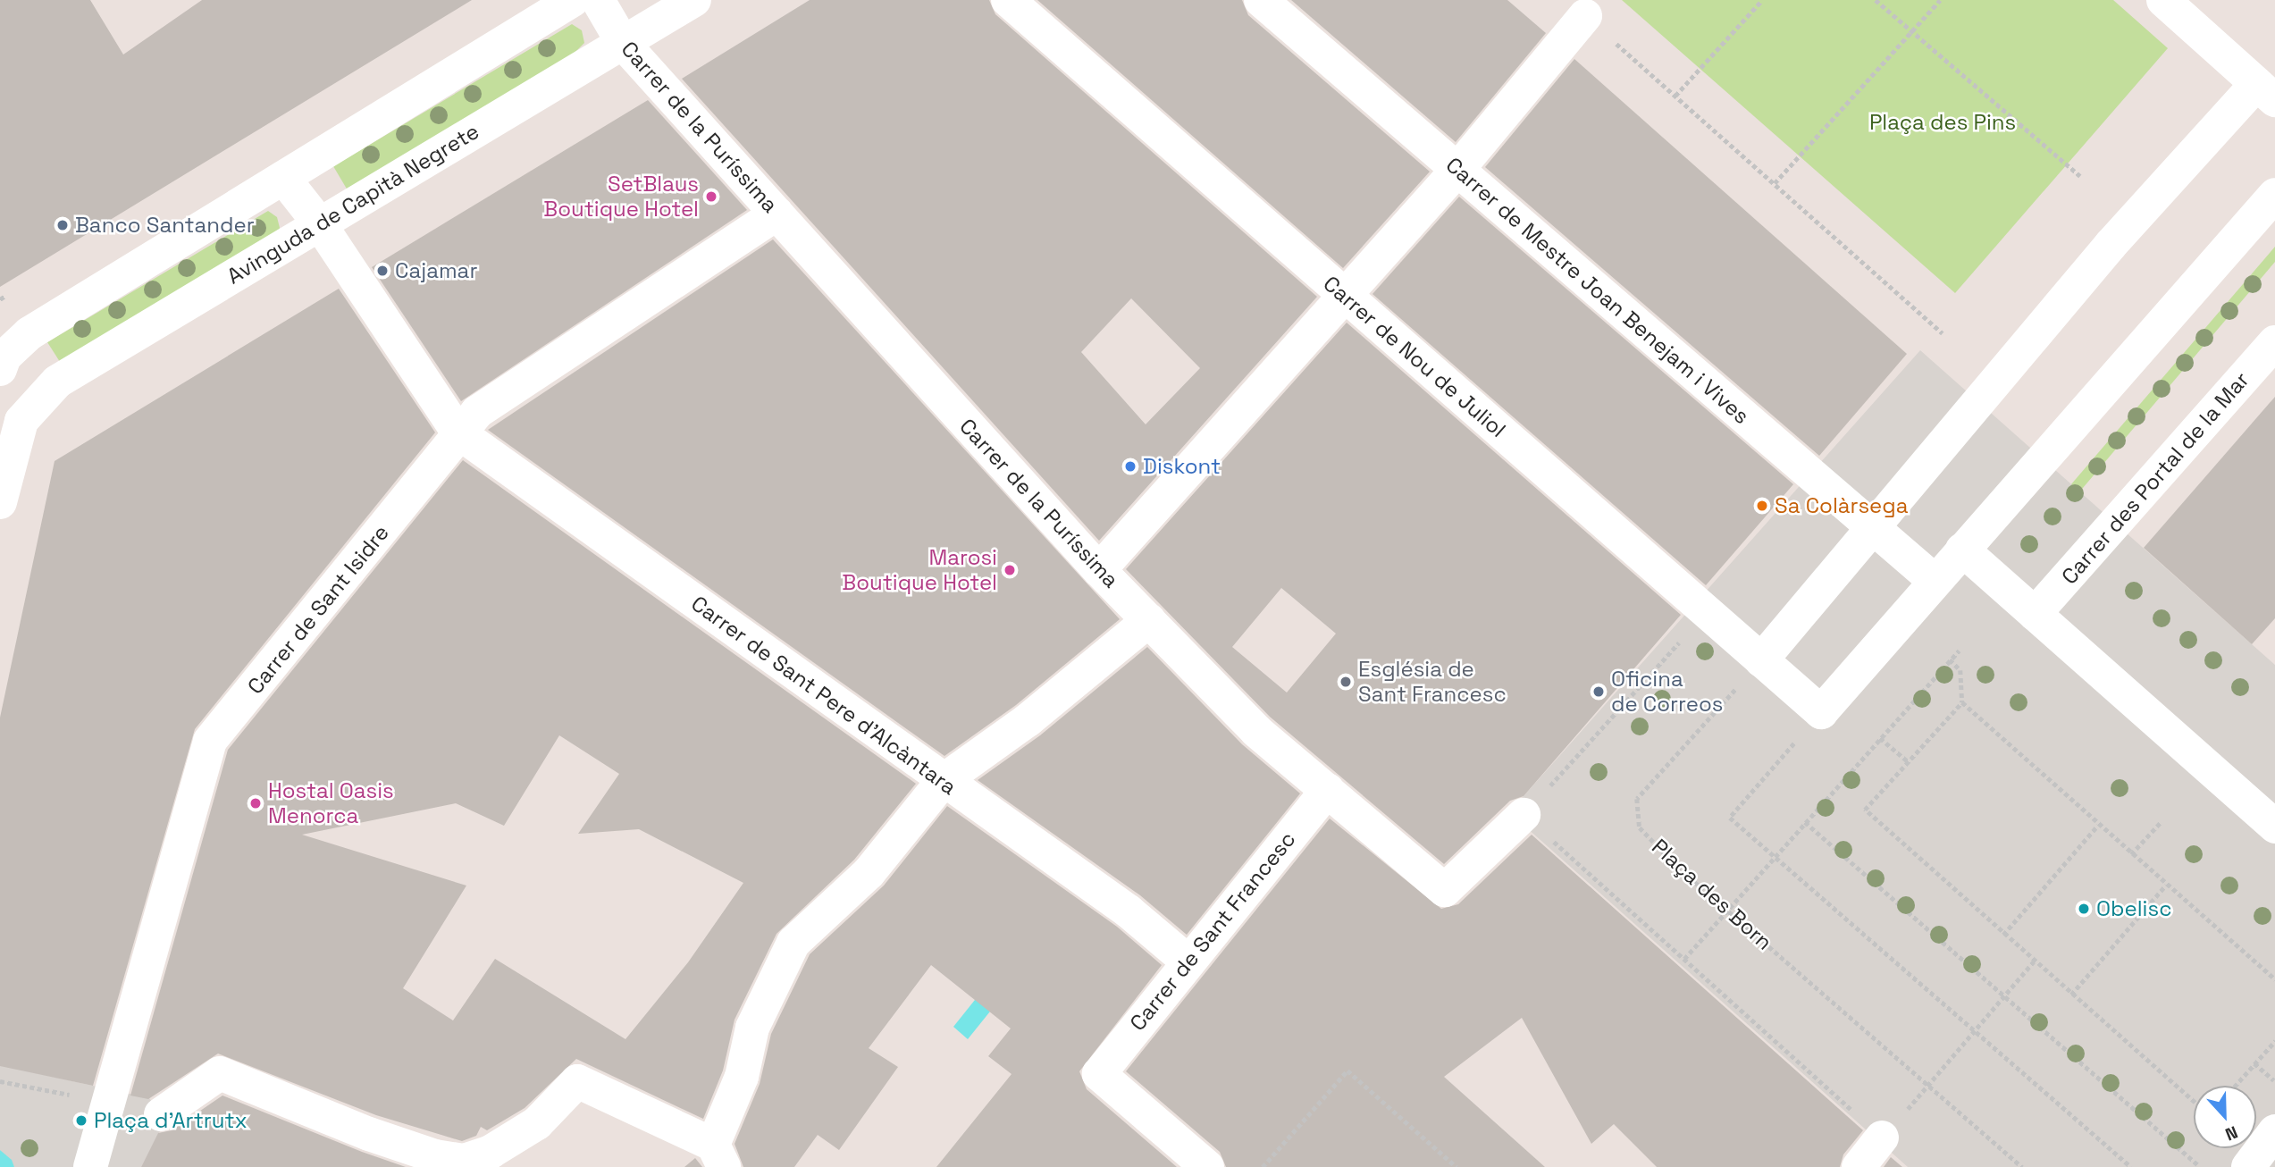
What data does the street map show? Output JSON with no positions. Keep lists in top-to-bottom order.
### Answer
{
  "streets": {
    "street": [
      "Carrer de la Puríssima",
      "Avinguda de Capità Negrete",
      "Carrer de Mestre Joan Benejam i Vives",
      "Carrer de Nou de Juliol",
      "Carrer des Portal de la Mar",
      "Carrer de Sant Isidre",
      "Carrer de Sant Pere d'Alcàntara",
      "Carrer de Sant Francesc"
    ],
    "path": ["Plaça des Born"]
  },
  "crossings": [
    ["Carrer de la Puríssima", "Avinguda de Capità Negrete"],
    ["Carrer de la Puríssima", "Carrer de Sant Isidre"],
    ["Carrer de la Puríssima", "Carrer de Sant Francesc"],
    ["Carrer de Nou de Juliol", "Plaça des Born"],
    ["Carrer de Sant Isidre", "Carrer de Sant Pere d'Alcàntara"],
    ["Carrer de Sant Pere d'Alcàntara", "Carrer de Sant Francesc"]
  ],
  "parks": ["Plaça des Pins"],
  "places": [
    "SetBlaus Boutique Hotel",
    "Banco Santander",
    "Cajamar",
    "Diskont",
    "Sa Colàrsega",
    "Marosi Boutique Hotel",
    "Església de Sant Francesc",
    "Oficina de Correos",
    "Hostal Oasis Menorca",
    "Obelisc",
    "Plaça d'Artrutx"
  ],
  "north": "bottom"
}
